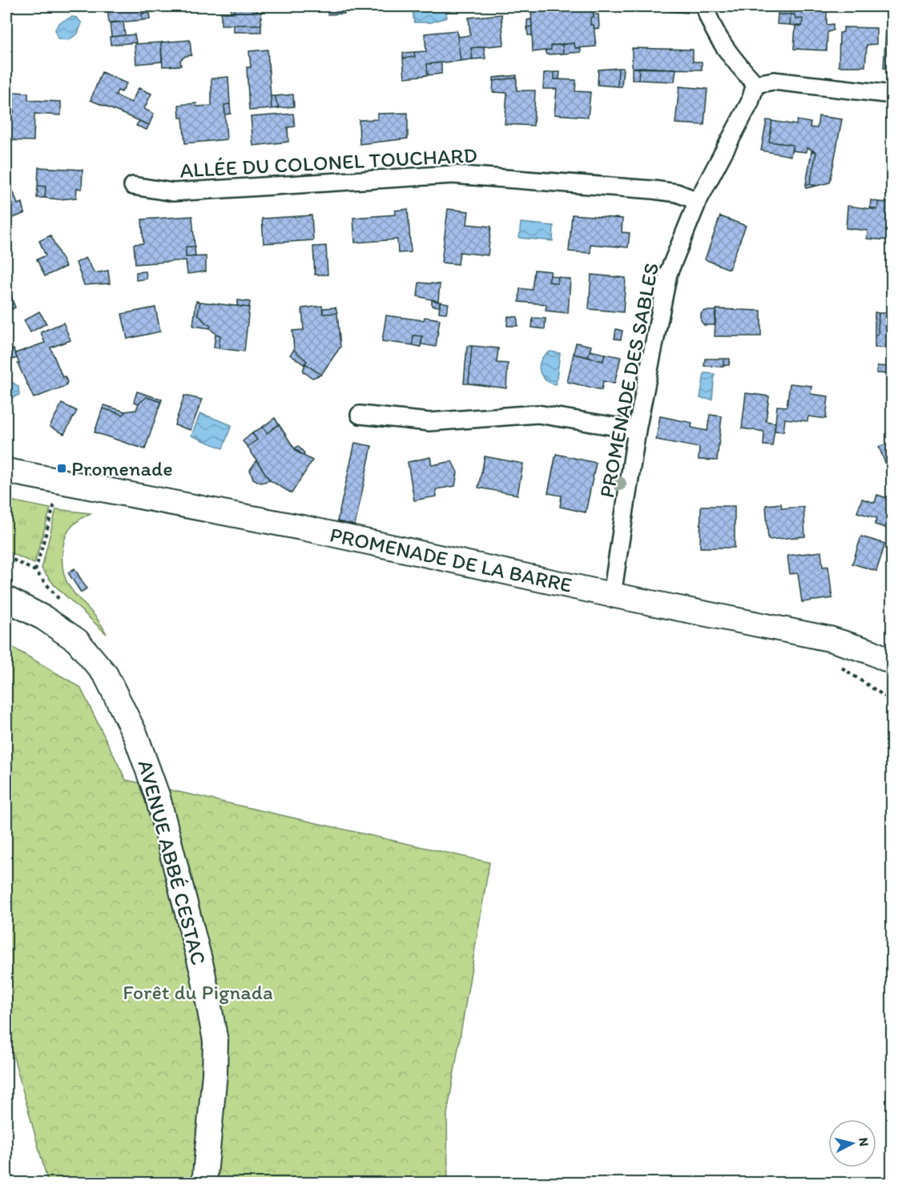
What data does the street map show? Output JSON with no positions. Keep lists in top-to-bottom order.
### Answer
{
  "streets": {
    "main road": ["PROMENADE DE LA BARRE", "AVENUE ABBÉ CESTAC"],
    "street": ["ALLÉE DU COLONEL TOUCHARD", "PROMENADE DES SABLES"]
  },
  "crossings": [
    ["ALLÉE DU COLONEL TOUCHARD", "PROMENADE DES SABLES"],
    ["PROMENADE DES SABLES", "PROMENADE DE LA BARRE"]
  ],
  "parks": ["Forêt du Pignada"],
  "places": {
    "transit": ["Promenade"]
  },
  "north": "right"
}
